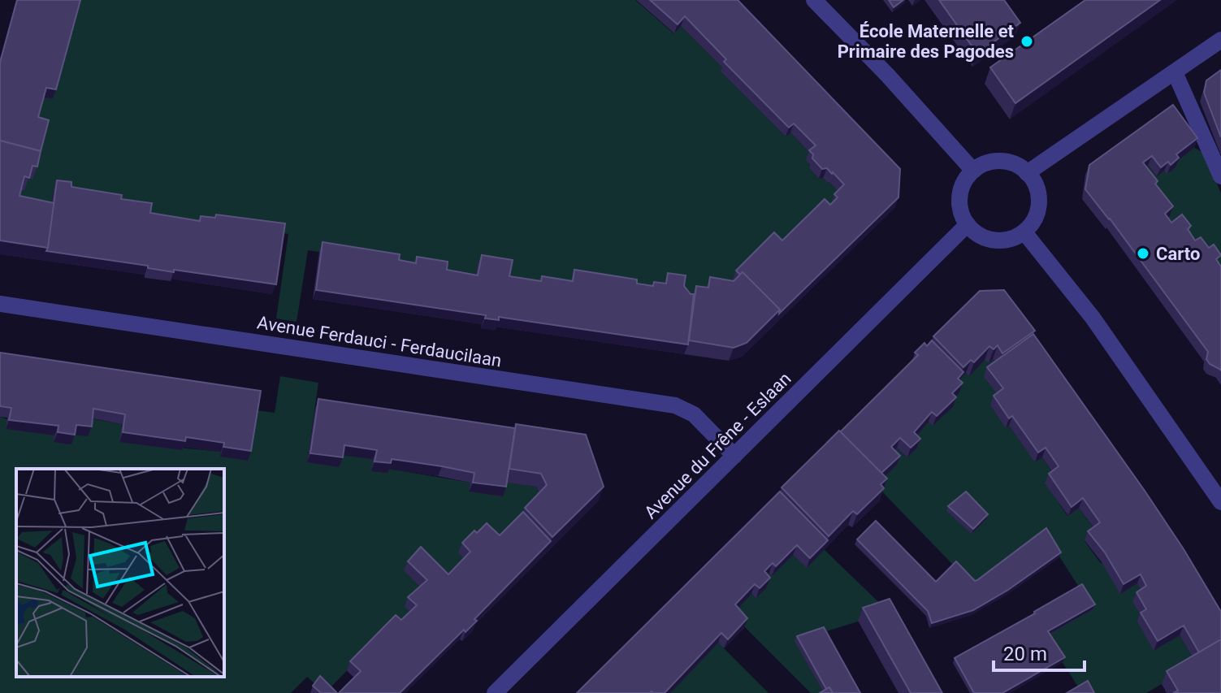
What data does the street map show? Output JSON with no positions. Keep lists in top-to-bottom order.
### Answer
{
  "streets": {
    "street": ["Avenue Ferdauci - Ferdaucilaan", "Avenue du Frêne - Eslaan"]
  },
  "crossings": [
    ["Avenue Ferdauci - Ferdaucilaan", "Avenue du Frêne - Eslaan"]
  ],
  "places": ["École Maternelle et Primaire des Pagodes", "Carto"],
  "scale_bar": "20 m"
}
